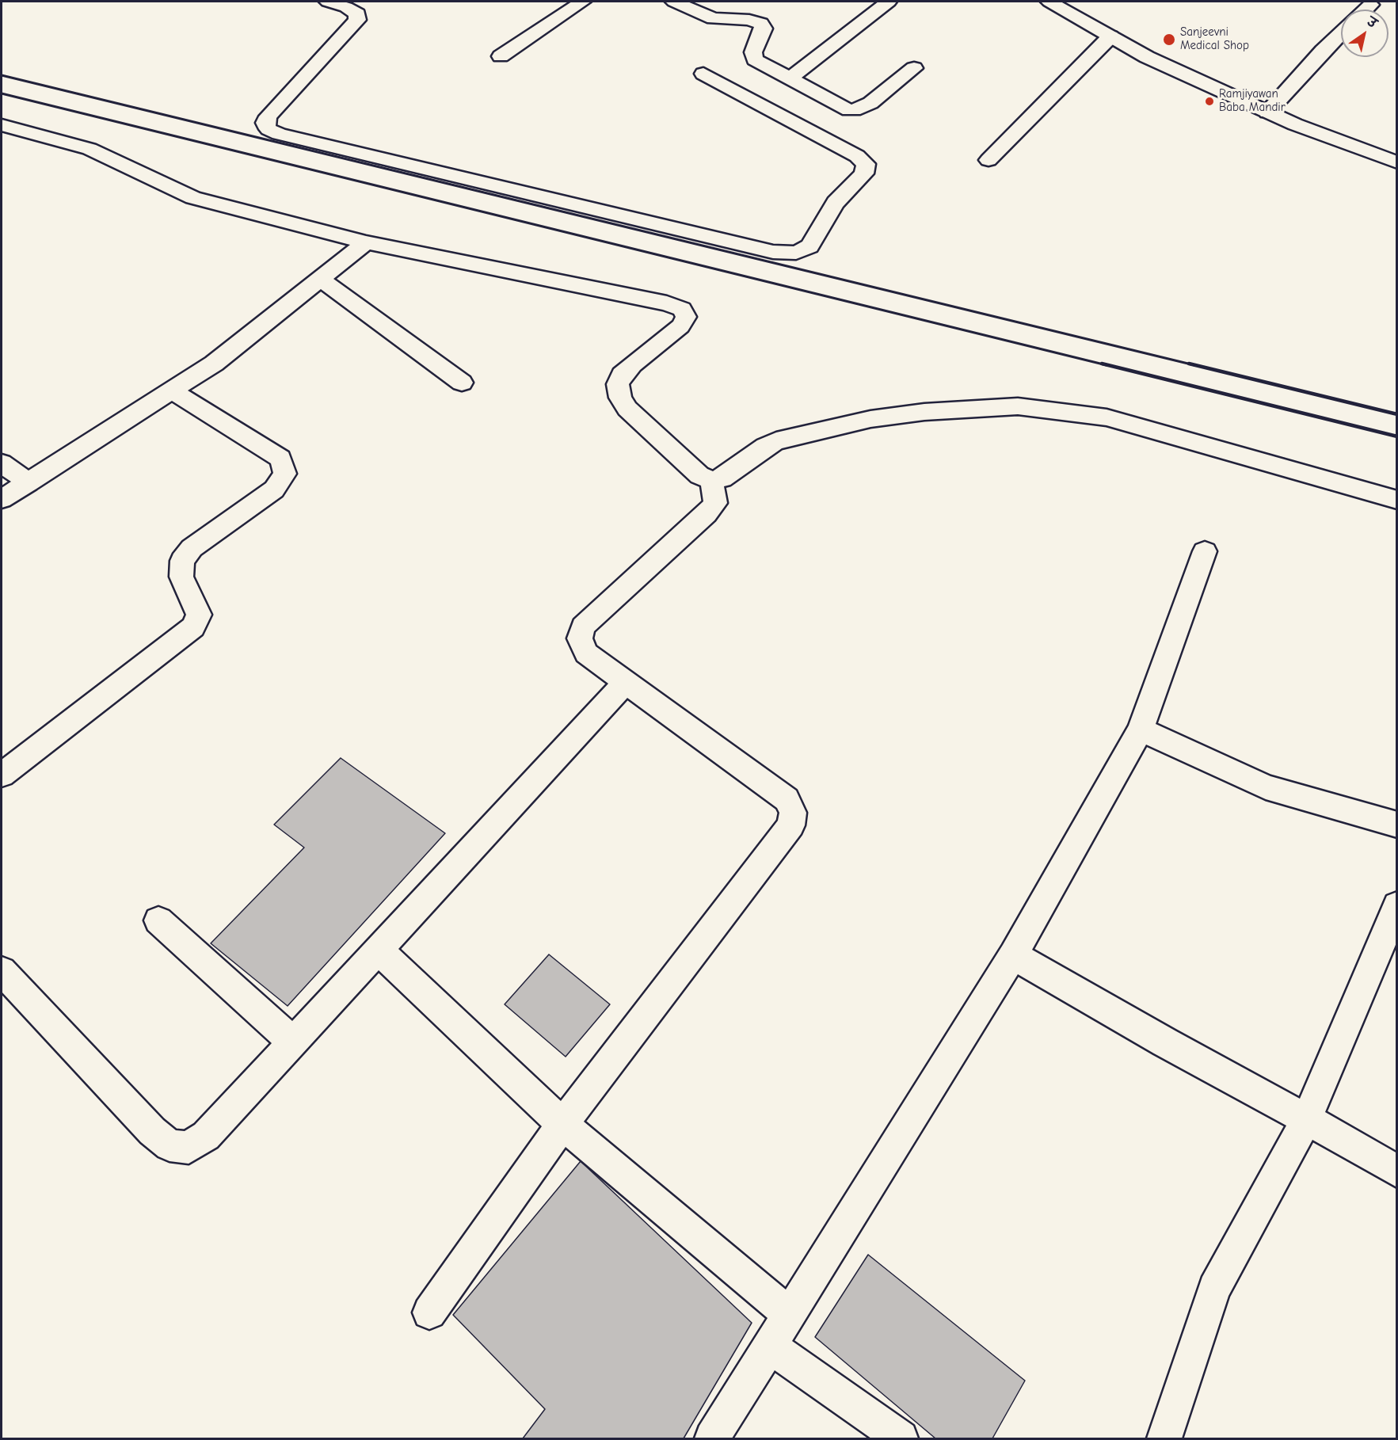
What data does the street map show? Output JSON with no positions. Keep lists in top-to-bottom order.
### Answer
{
  "places": ["Sanjeevni Medical Shop", "Ramjiyawan Baba Mandir"],
  "north": "top right"
}
